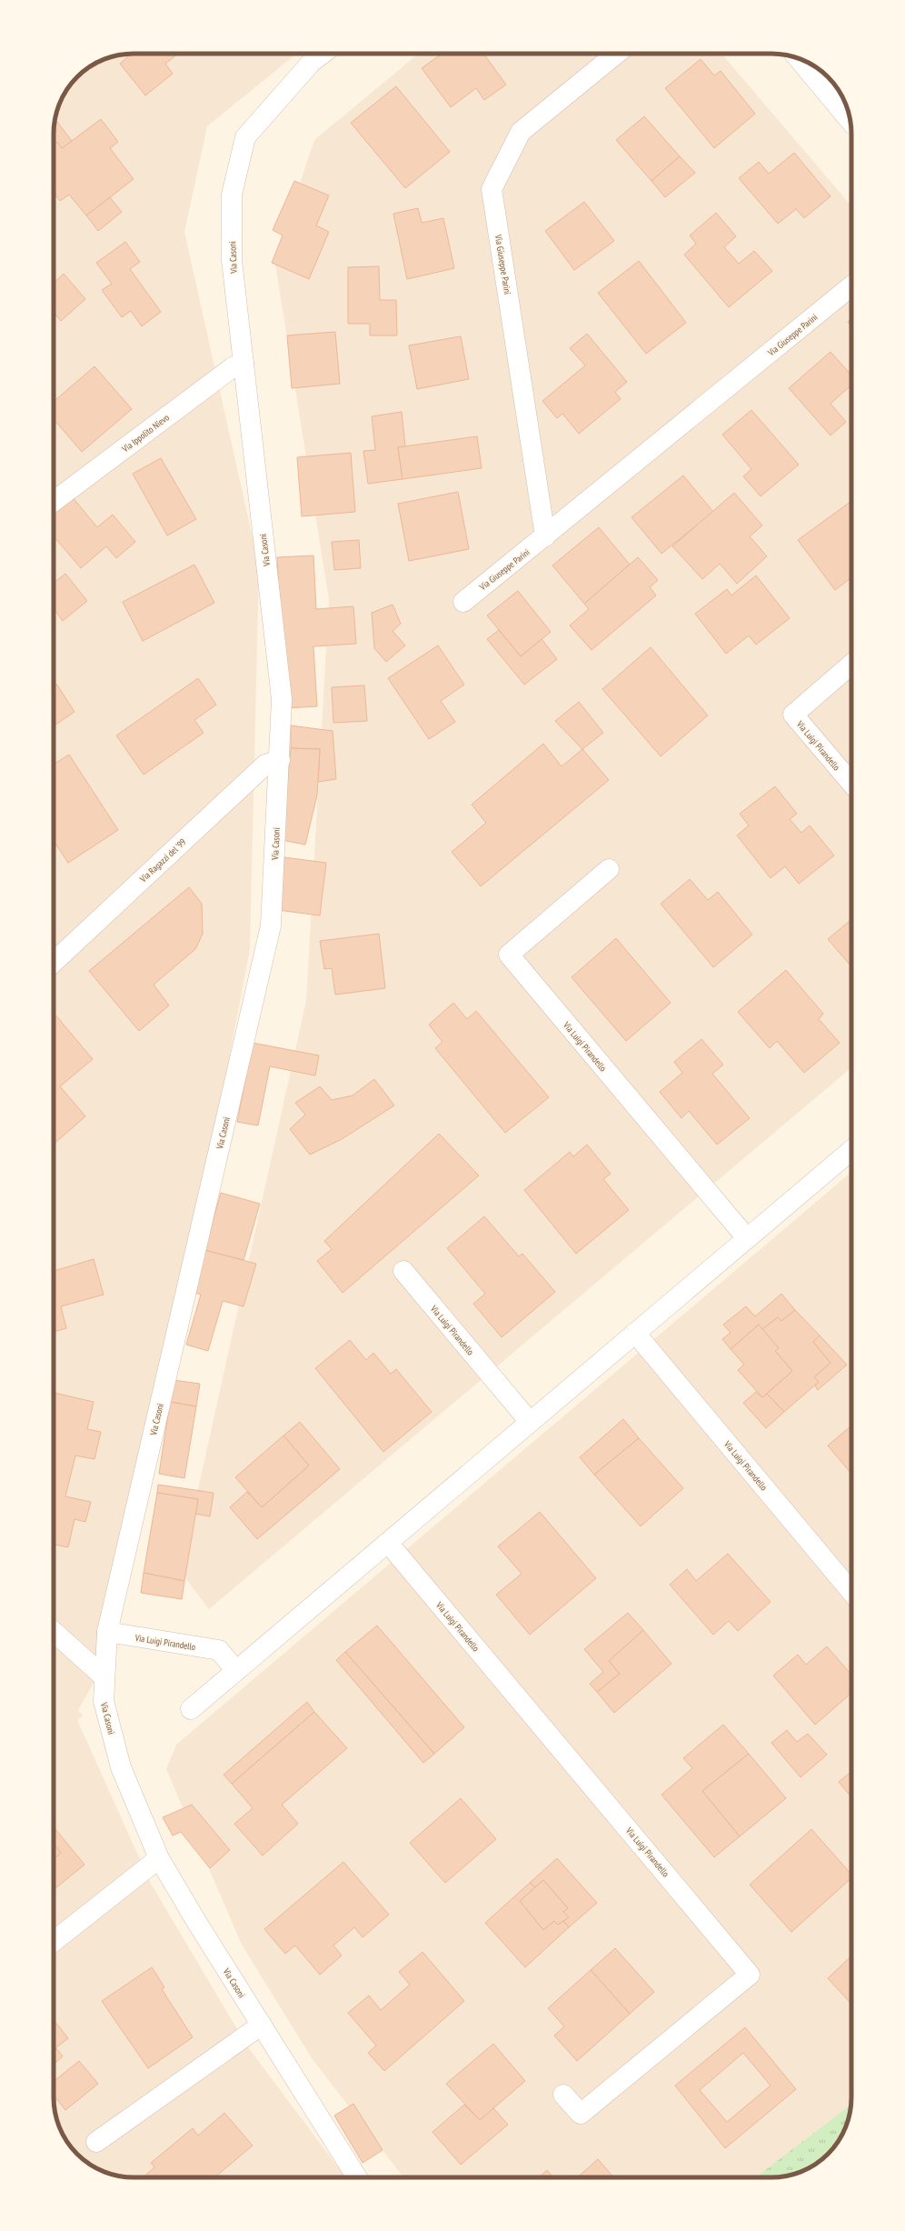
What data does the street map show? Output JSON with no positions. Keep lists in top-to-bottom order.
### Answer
{
  "streets": {
    "street": [
      "Via Casoni",
      "Via Giuseppe Parini",
      "Via Ippolito Nievo",
      "Via Luigi Pirandello",
      "Via Ragazzi del '99"
    ]
  },
  "crossings": [
    ["Via Casoni", "Via Ippolito Nievo"],
    ["Via Casoni", "Via Luigi Pirandello"],
    ["Via Casoni", "Via Ragazzi del '99"]
  ]
}
